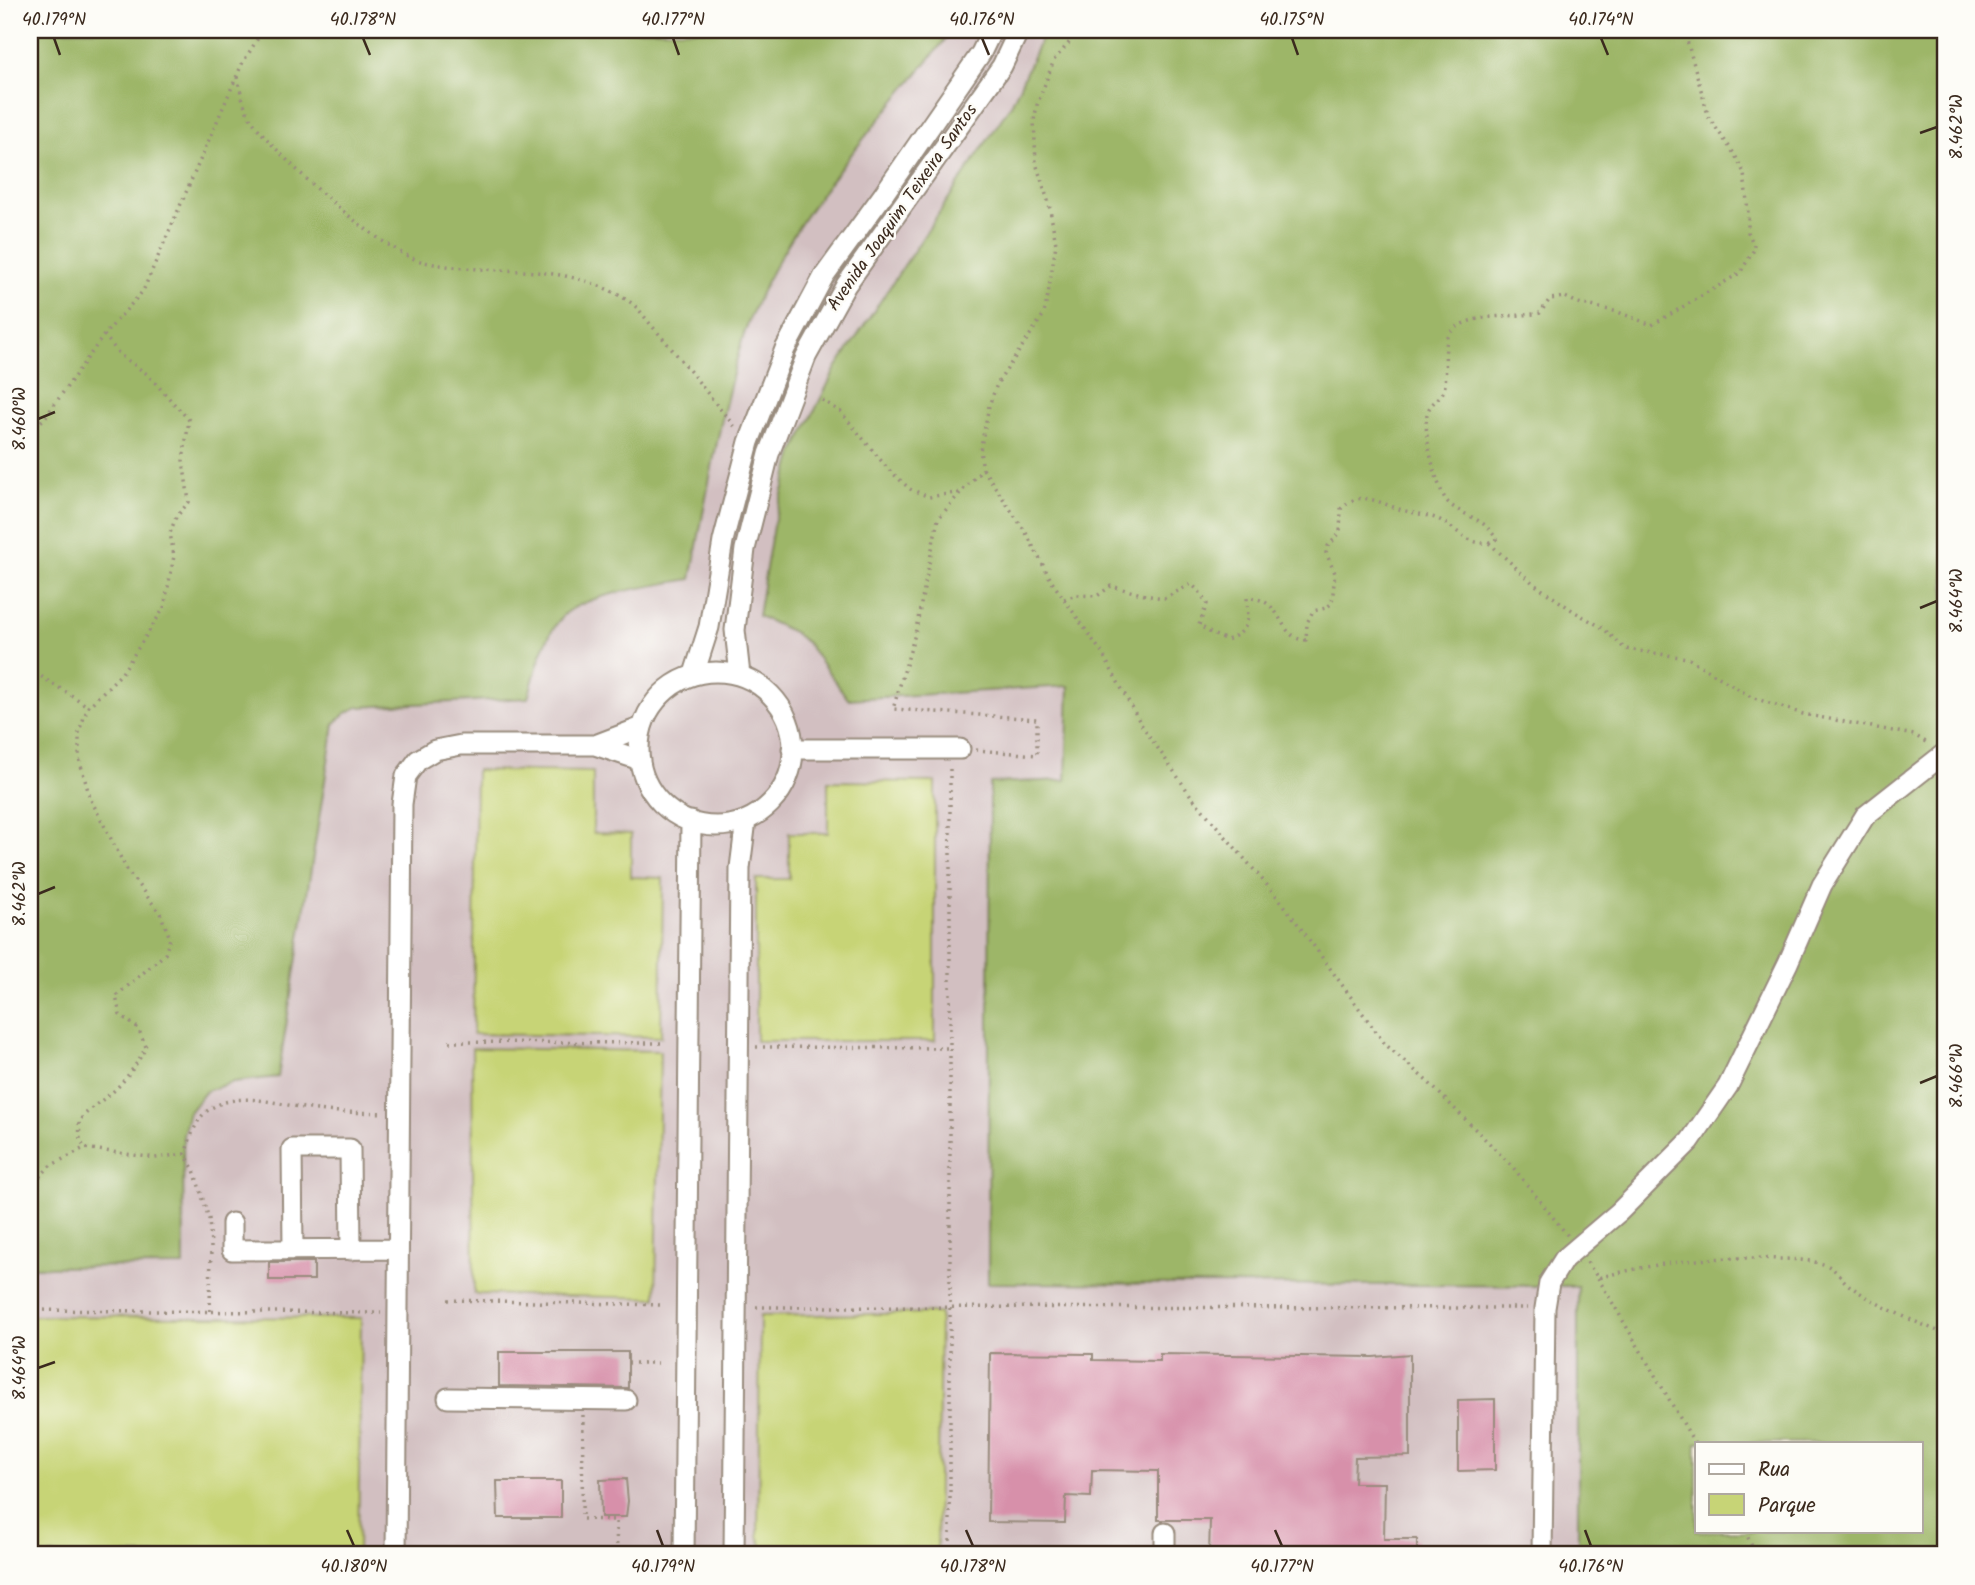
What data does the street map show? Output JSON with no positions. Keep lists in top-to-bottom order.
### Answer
{
  "streets": {
    "street": ["Avenida Joaquim Teixeira Santos"]
  },
  "legend": ["Rua", "Parque"],
  "coordinates": [
    "40.179°N",
    "40.178°N",
    "40.177°N",
    "40.176°N",
    "40.175°N",
    "40.174°N",
    "8.462°W",
    "8.460°W",
    "8.464°W",
    "8.466°W",
    "40.180°N"
  ]
}
